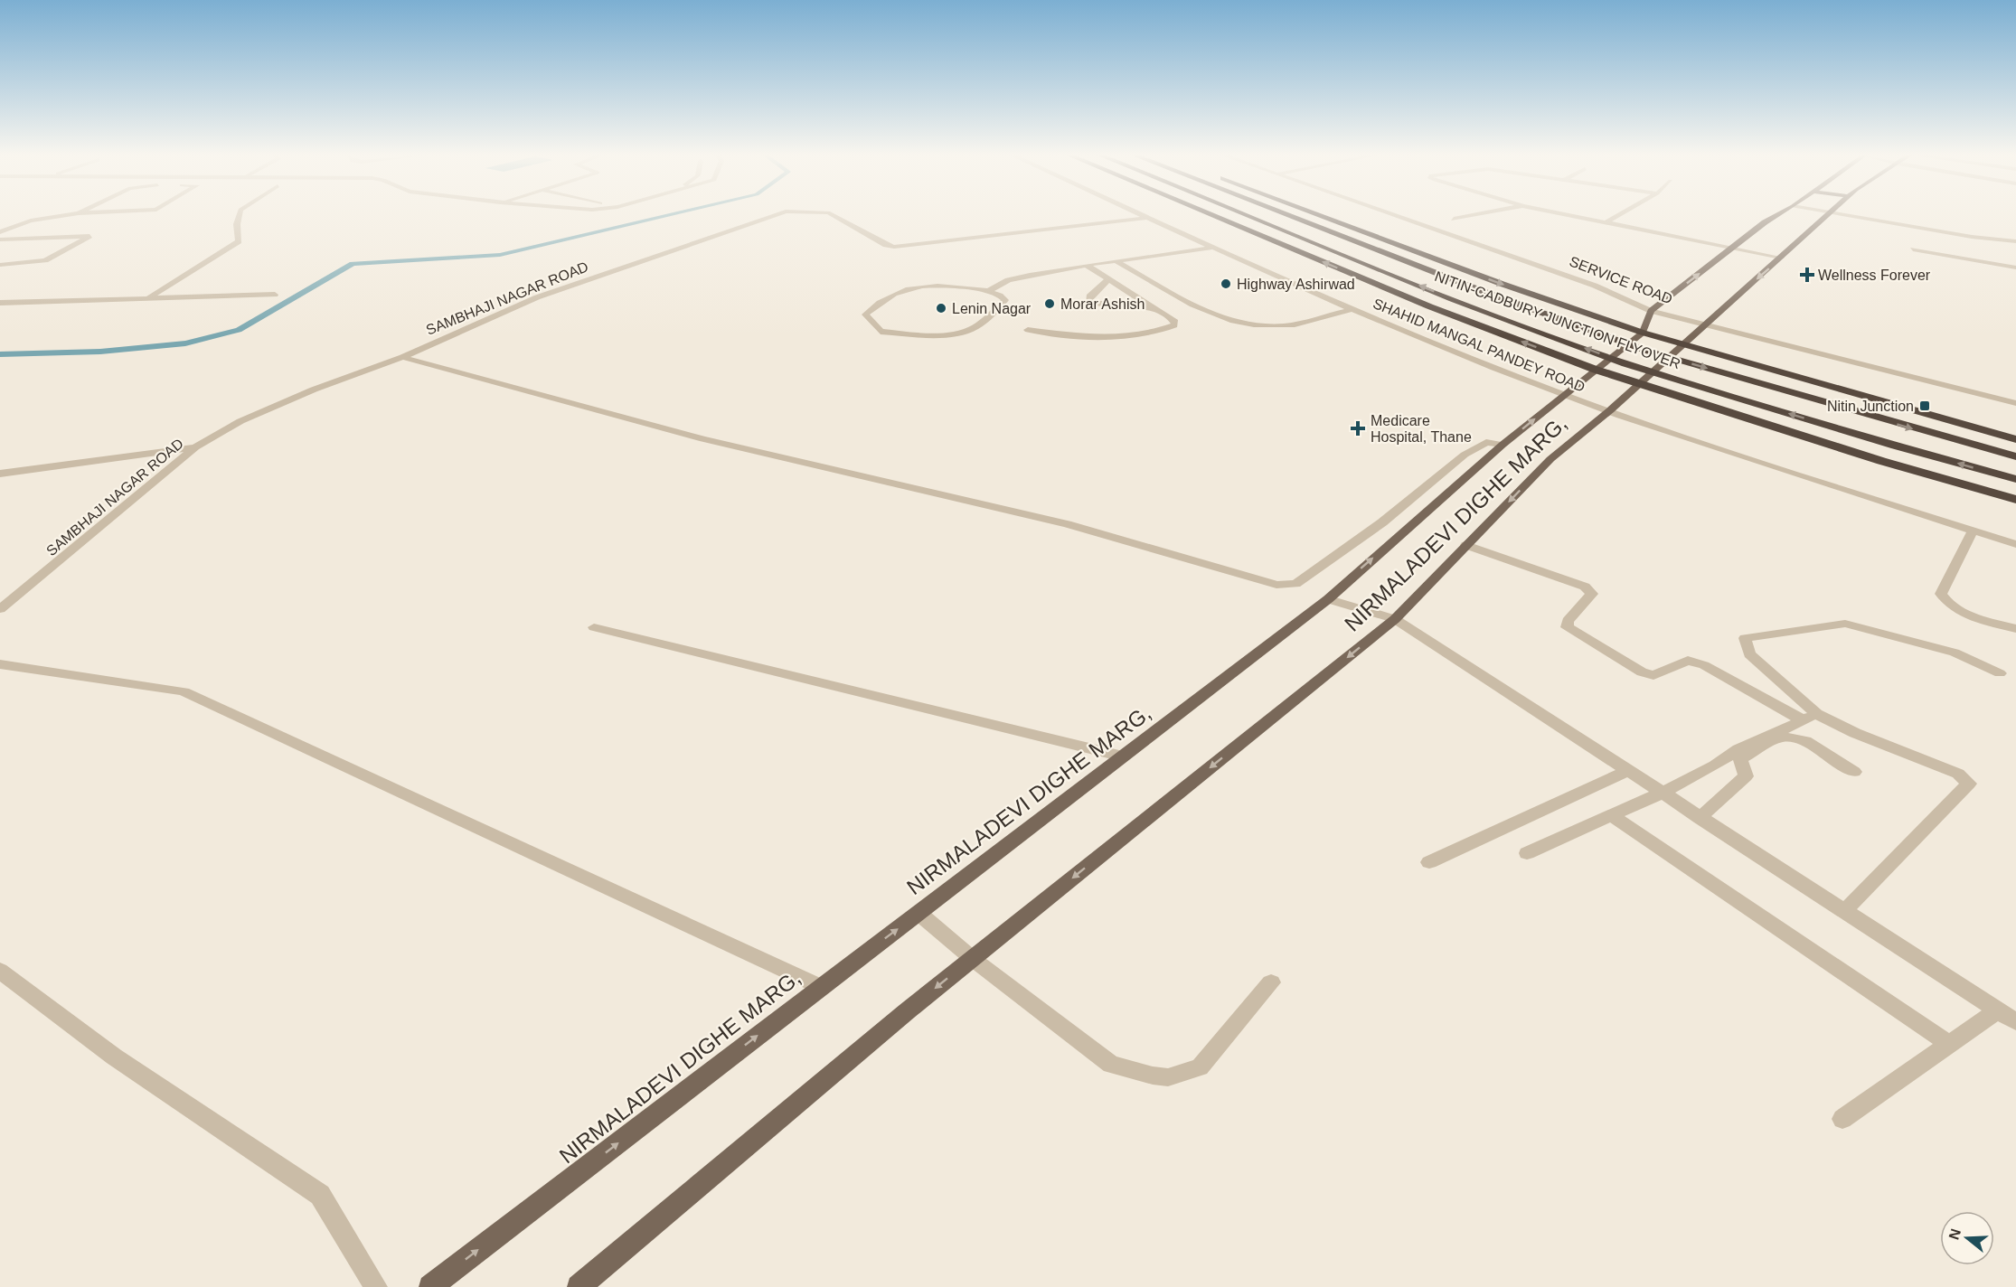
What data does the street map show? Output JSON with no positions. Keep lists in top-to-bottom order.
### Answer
{
  "streets": {
    "highway": ["NITIN-CADBURY JUNCTION FLYOVER"],
    "main road": ["NIRMALADEVI DIGHE MARG,"],
    "street": ["SERVICE ROAD", "SAMBHAJI NAGAR ROAD", "SHAHID MANGAL PANDEY ROAD"]
  },
  "crossings": [
    ["SERVICE ROAD", "NIRMALADEVI DIGHE MARG,"],
    ["SAMBHAJI NAGAR ROAD", "SHAHID MANGAL PANDEY ROAD"],
    ["SHAHID MANGAL PANDEY ROAD", "NIRMALADEVI DIGHE MARG,"]
  ],
  "places": {
    "health": ["Wellness Forever", "Medicare Hospital, Thane"],
    "other": ["Highway Ashirwad", "Morar Ashish", "Lenin Nagar"],
    "transit": ["Nitin Junction"]
  },
  "north": "left"
}
